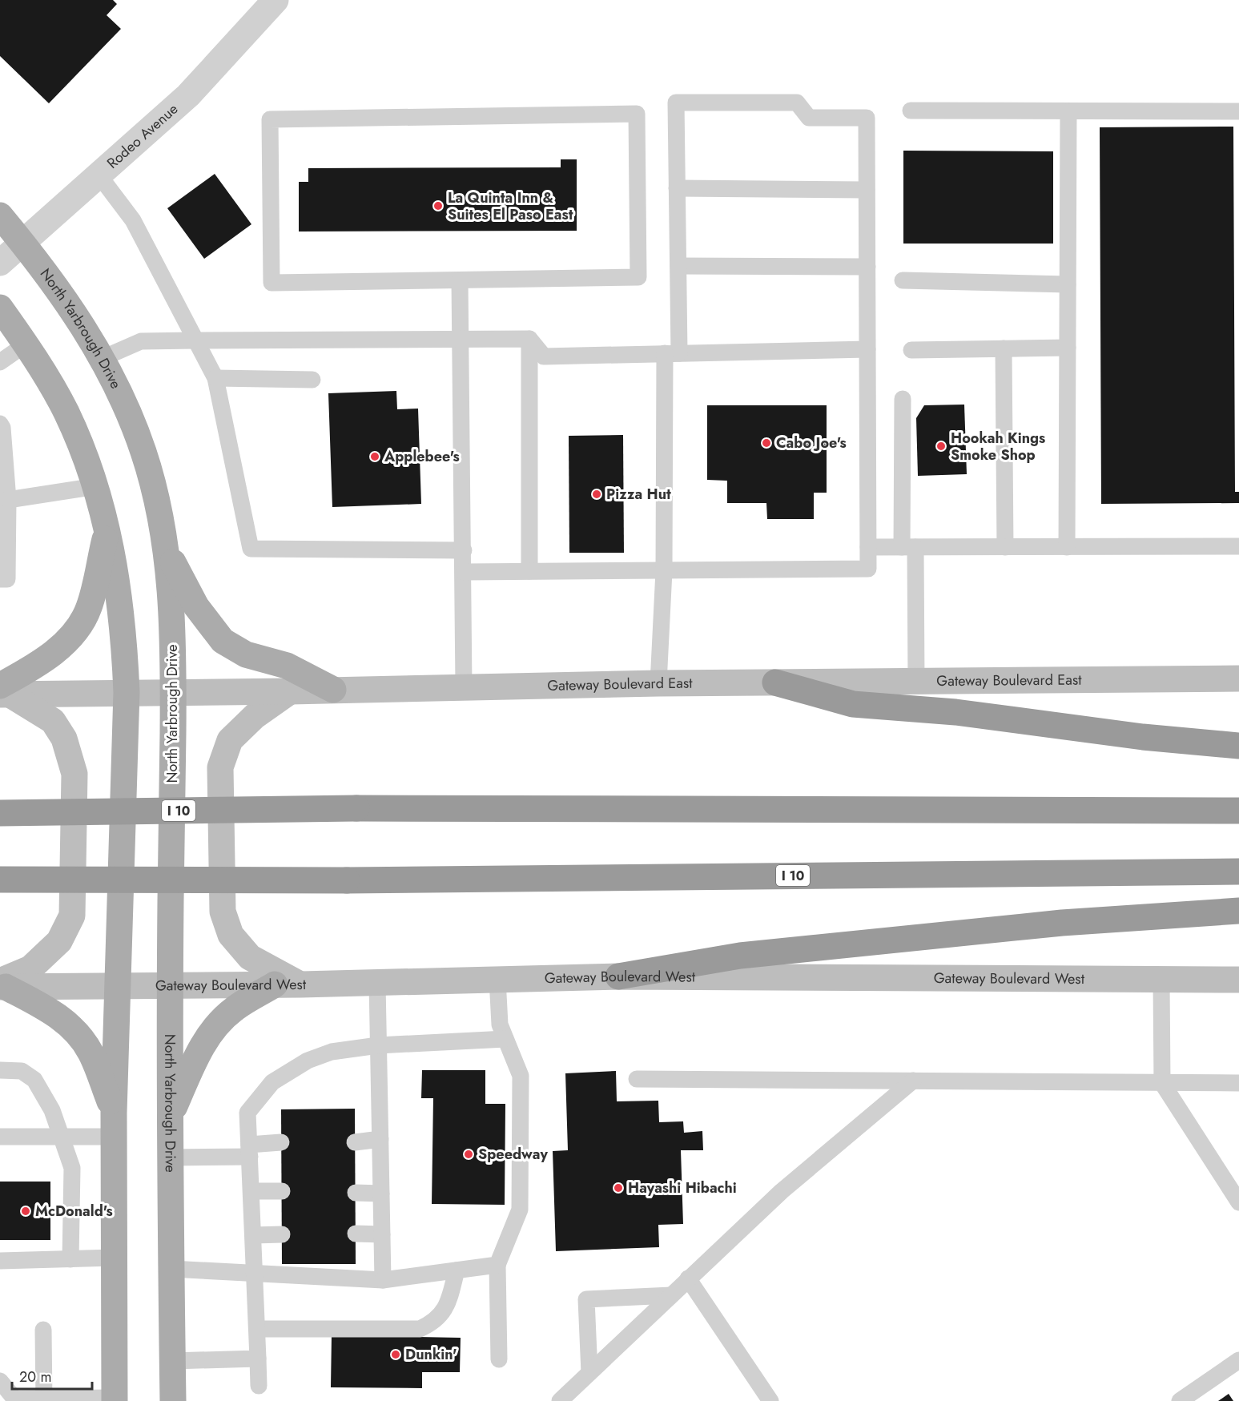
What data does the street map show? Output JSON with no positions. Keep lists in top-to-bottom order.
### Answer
{
  "streets": {
    "highway": ["I 10"],
    "main road": ["North Yarbrough Drive", "Gateway Boulevard East", "Gateway Boulevard West"],
    "street": ["Rodeo Avenue"]
  },
  "crossings": [
    ["Rodeo Avenue", "North Yarbrough Drive"],
    ["North Yarbrough Drive", "Gateway Boulevard East"],
    ["North Yarbrough Drive", "Gateway Boulevard West"]
  ],
  "places": [
    "La Quinta Inn & Suites El Paso East",
    "Cabo Joe's",
    "Hookah Kings Smoke Shop",
    "Applebee's",
    "Pizza Hut",
    "Speedway",
    "Hayashi Hibachi",
    "McDonald's",
    "Dunkin'"
  ],
  "scale_bar": "20 m"
}
